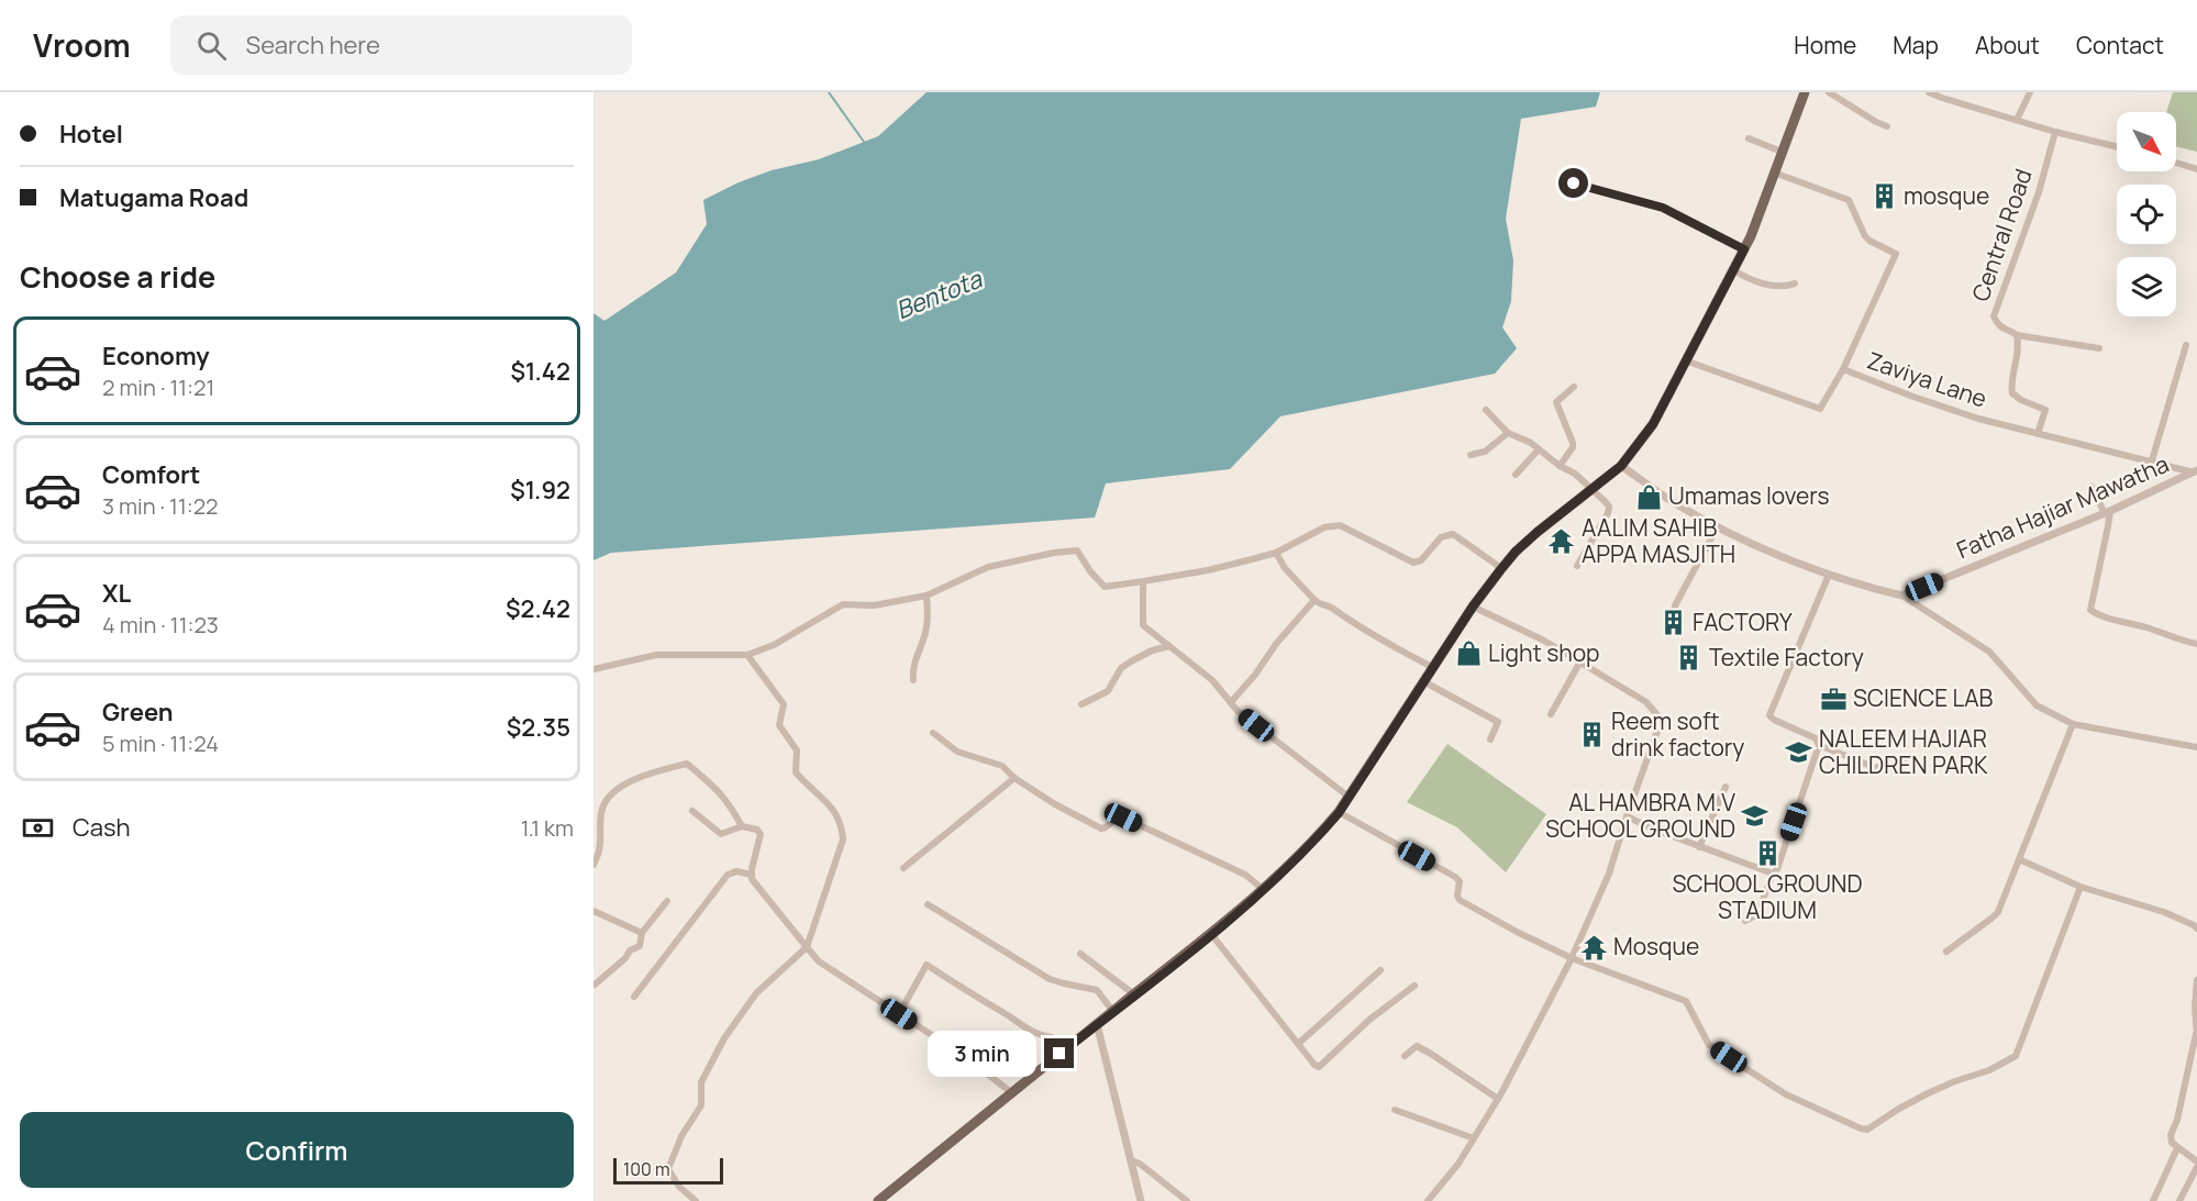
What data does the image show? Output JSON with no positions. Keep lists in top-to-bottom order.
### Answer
{
  "streets": {
    "street": ["Central Road", "Zaviya Lane", "Fatha Hajiar Mawatha"]
  },
  "crossings": [
    ["Zaviya Lane", "Fatha Hajiar Mawatha"]
  ],
  "water": ["Bentota"],
  "places": {
    "building": [
      "mosque",
      "FACTORY",
      "Textile Factory",
      "Reem soft drink factory",
      "SCHOOL GROUND STADIUM"
    ],
    "shop": ["Umamas lovers", "Light shop"],
    "temple": ["AALIM SAHIB APPA MASJITH", "Mosque"],
    "office": ["SCIENCE LAB"],
    "school or university": ["NALEEM HAJIAR CHILDREN PARK", "AL HAMBRA M.V SCHOOL GROUND"]
  },
  "scale_bar": "100 m",
  "north": "bottom right",
  "page": {
    "header": "Vroom",
    "search": "Search here",
    "nav": [
      "Home",
      "Map",
      "About",
      "Contact"
    ],
    "banner": ["Hotel", "Matugama Road"],
    "heading": "Choose a ride",
    "list": [
      {
        "name": "Economy",
        "note": "2 min · 11:21",
        "value": "$1.42"
      },
      {
        "name": "Comfort",
        "note": "3 min · 11:22",
        "value": "$1.92"
      },
      {
        "name": "XL",
        "note": "4 min · 11:23",
        "value": "$2.42"
      },
      {
        "name": "Green",
        "note": "5 min · 11:24",
        "value": "$2.35"
      }
    ],
    "pay": ["Cash", "1.1 km"],
    "bubble": "3 min",
    "buttons": "Confirm",
    "scale": "100 m"
  }
}
